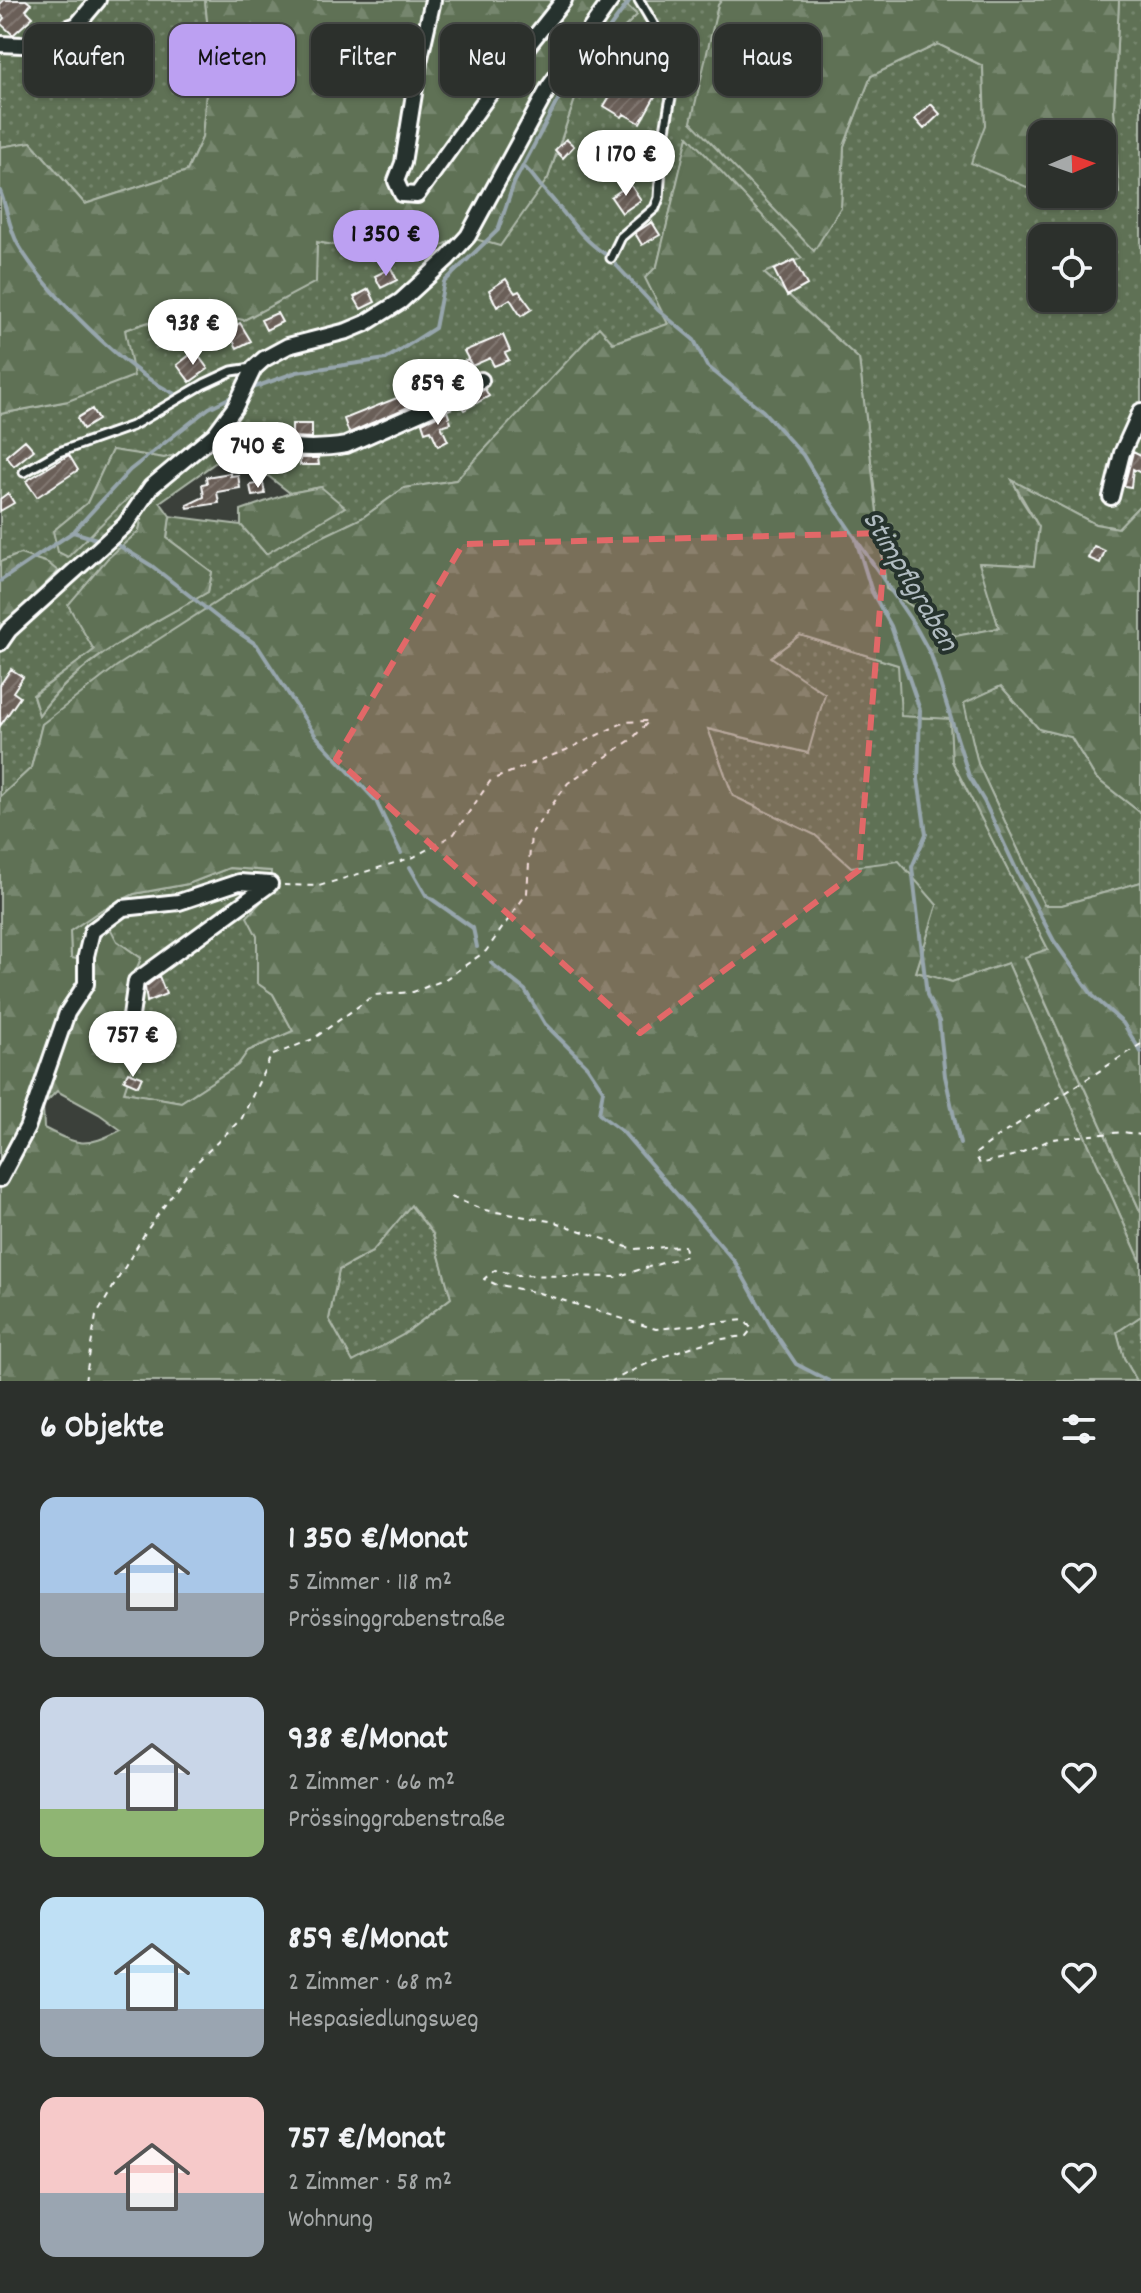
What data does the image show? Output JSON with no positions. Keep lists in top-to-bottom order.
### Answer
{
  "water": ["Stimpflgraben"],
  "north": "right",
  "page": {
    "chip": [
      "Kaufen",
      "Mieten",
      "Filter",
      "Neu",
      "Wohnung",
      "Haus"
    ],
    "price": [
      "1 170 €",
      "1 350 €",
      "938 €",
      "859 €",
      "740 €",
      "757 €"
    ],
    "heading": "6 Objekte",
    "list": [
      {
        "name": "1 350 €/Monat",
        "note": "5 Zimmer · 118 m² · Prössinggrabenstraße"
      },
      {
        "name": "938 €/Monat",
        "note": "2 Zimmer · 66 m² · Prössinggrabenstraße"
      },
      {
        "name": "859 €/Monat",
        "note": "2 Zimmer · 68 m² · Hespasiedlungsweg"
      },
      {
        "name": "757 €/Monat",
        "note": "2 Zimmer · 58 m² · Wohnung"
      }
    ]
  }
}
